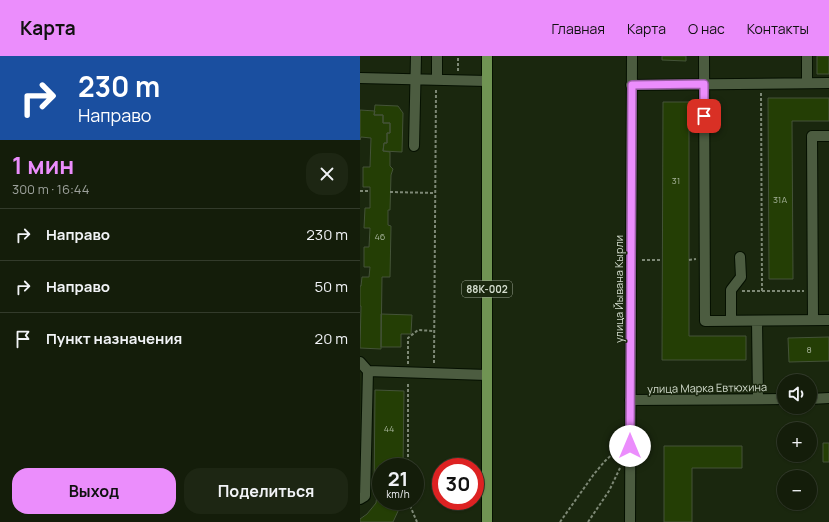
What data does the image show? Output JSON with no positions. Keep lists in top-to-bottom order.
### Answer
{
  "streets": {
    "main road": ["88К-002"],
    "street": ["улица Йывана Кырли", "улица Марка Евтюхина"]
  },
  "crossings": [
    ["улица Йывана Кырли", "улица Марка Евтюхина"]
  ],
  "house_numbers": [
    "31",
    "31А",
    "46",
    "8",
    "44"
  ],
  "page": {
    "header": "Карта",
    "nav": [
      "Главная",
      "Карта",
      "О нас",
      "Контакты"
    ],
    "turn": ["230 m", "Направо"],
    "heading": ["1 мин", "300 m · 16:44"],
    "list": [
      {
        "name": "Направо",
        "value": "230 m"
      },
      {
        "name": "Направо",
        "value": "50 m"
      },
      {
        "name": "Пункт назначения",
        "value": "20 m"
      }
    ],
    "map_buttons": ["+", "−"],
    "speed": "21 km/h",
    "limit": "30",
    "buttons": ["Выход", "Поделиться"]
  }
}
